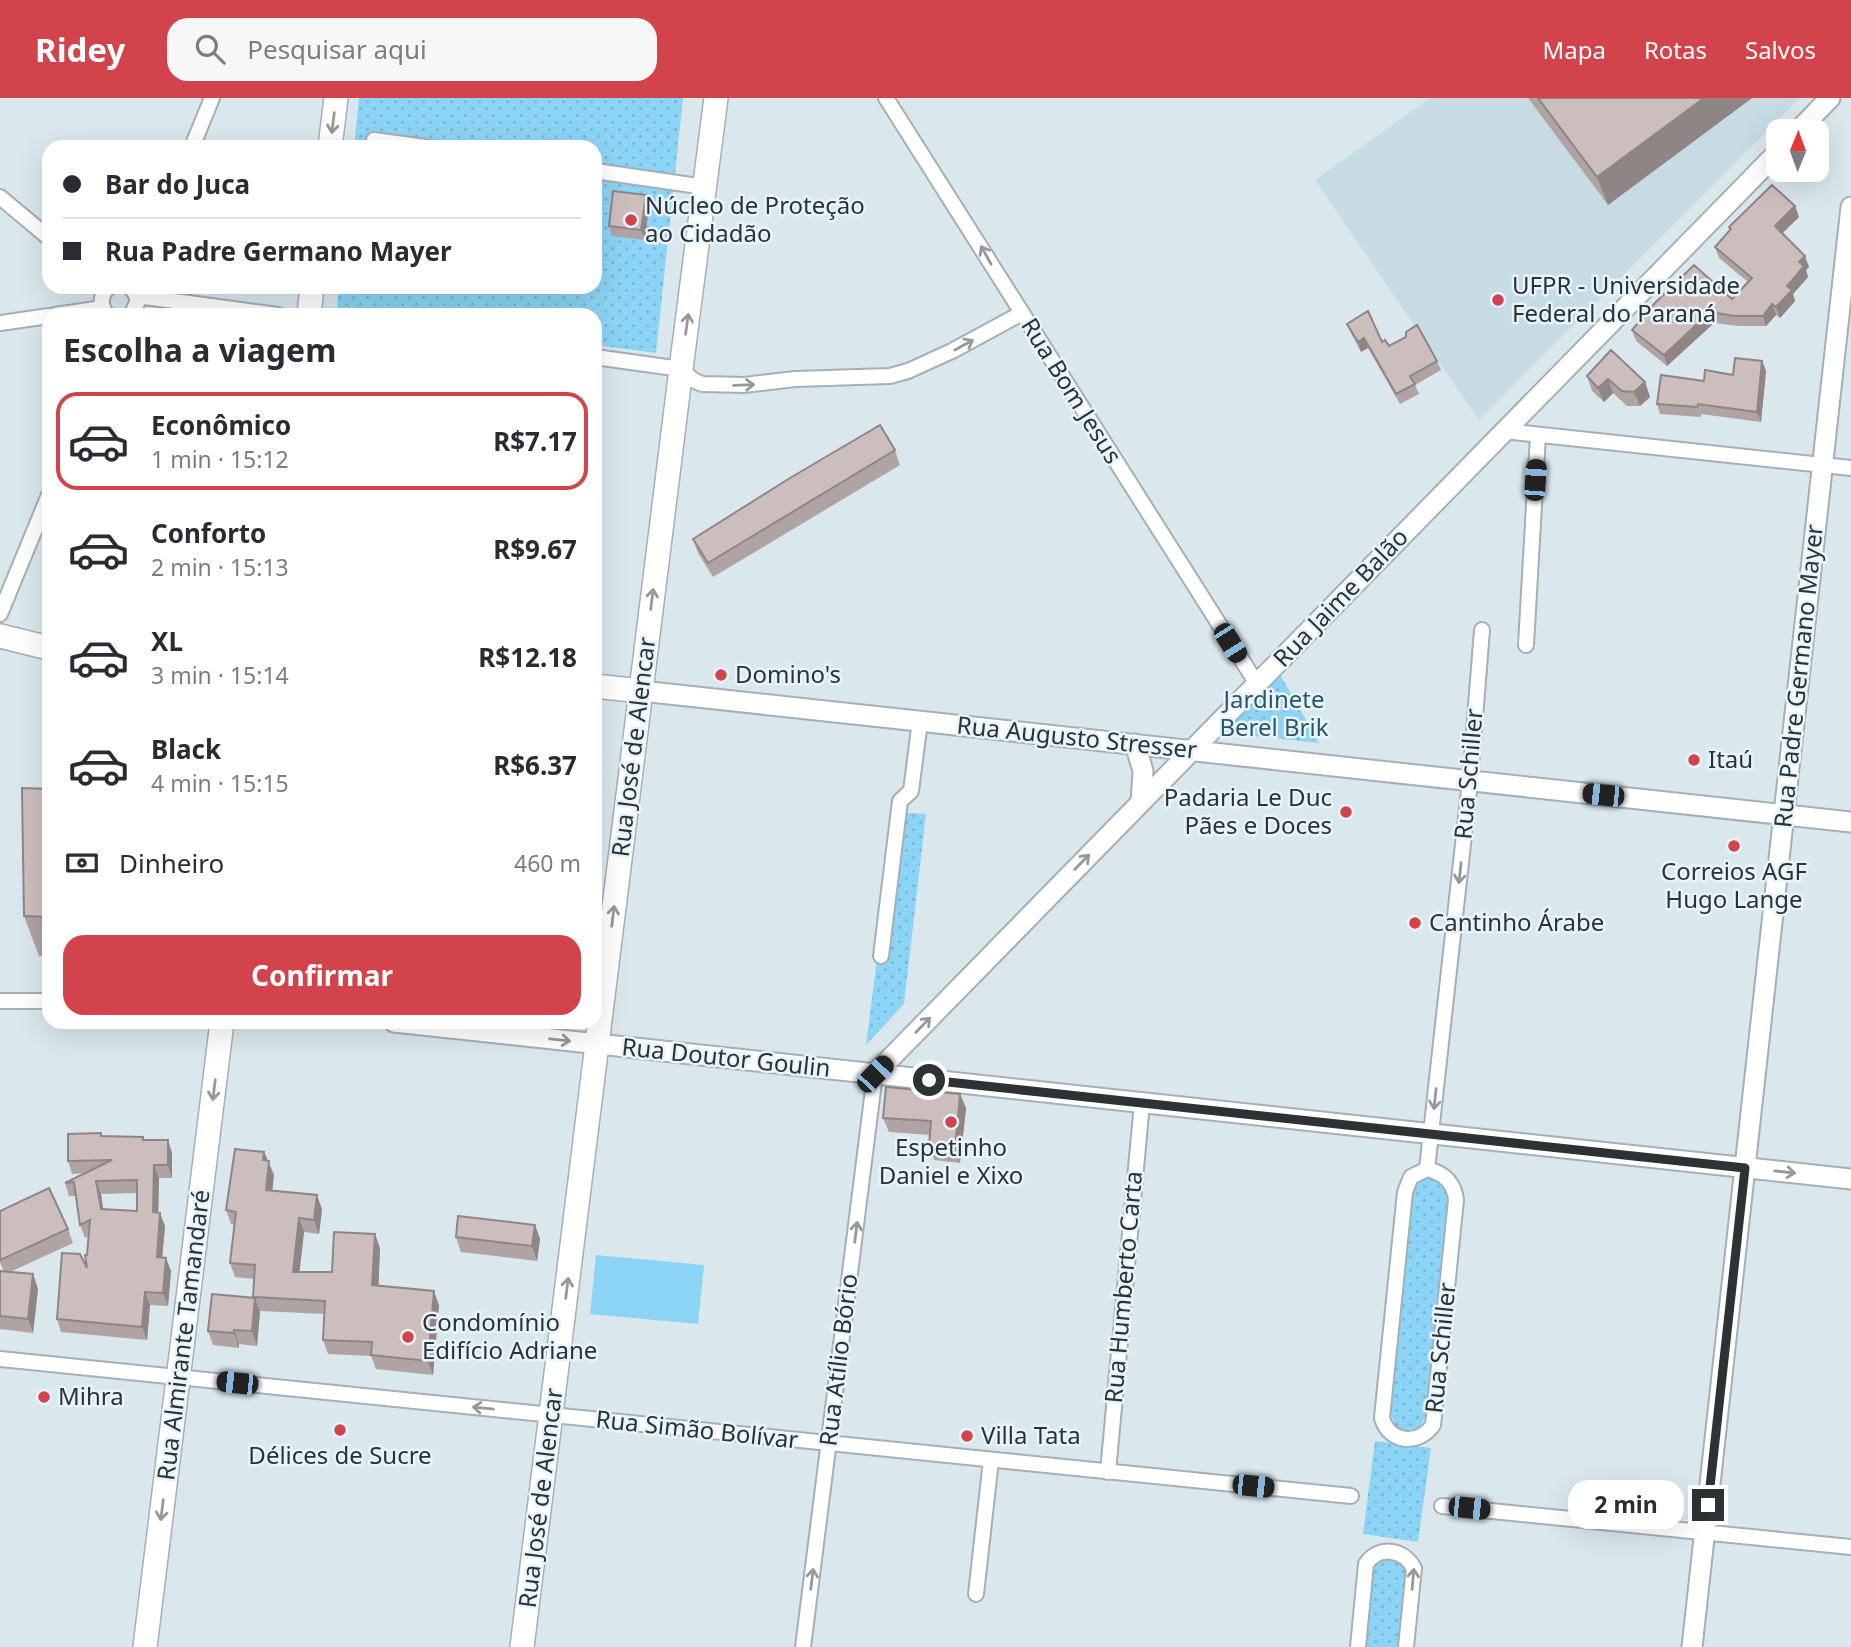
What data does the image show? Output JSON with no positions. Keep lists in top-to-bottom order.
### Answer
{
  "streets": {
    "main road": ["Rua Augusto Stresser", "Rua José de Alencar", "Rua Almirante Tamandaré"],
    "street": [
      "Rua Bom Jesus",
      "Rua Jaime Balão",
      "Rua Padre Germano Mayer",
      "Rua Schiller",
      "Rua Doutor Goulin",
      "Rua Humberto Carta",
      "Rua Atílio Bório",
      "Rua Simão Bolívar"
    ]
  },
  "crossings": [
    ["Rua Bom Jesus", "Rua Jaime Balão"],
    ["Rua Jaime Balão", "Rua Augusto Stresser"],
    ["Rua Jaime Balão", "Rua Doutor Goulin"],
    ["Rua Jaime Balão", "Rua Atílio Bório"],
    ["Rua Padre Germano Mayer", "Rua Augusto Stresser"],
    ["Rua Padre Germano Mayer", "Rua Doutor Goulin"],
    ["Rua Augusto Stresser", "Rua José de Alencar"],
    ["Rua Augusto Stresser", "Rua Schiller"],
    ["Rua José de Alencar", "Rua Doutor Goulin"],
    ["Rua José de Alencar", "Rua Simão Bolívar"],
    ["Rua Schiller", "Rua Doutor Goulin"],
    ["Rua Doutor Goulin", "Rua Humberto Carta"],
    ["Rua Doutor Goulin", "Rua Atílio Bório"],
    ["Rua Humberto Carta", "Rua Simão Bolívar"],
    ["Rua Almirante Tamandaré", "Rua Simão Bolívar"],
    ["Rua Atílio Bório", "Rua Simão Bolívar"]
  ],
  "one_way": [
    "Rua Bom Jesus",
    "Rua José de Alencar",
    "Rua Almirante Tamandaré",
    "Rua Atílio Bório"
  ],
  "parks": ["Jardinete Berel Brik"],
  "places": [
    "Núcleo de Proteção ao Cidadão",
    "UFPR - Universidade Federal do Paraná",
    "Domino's",
    "Itaú",
    "Padaria Le Duc Pães e Doces",
    "Correios AGF Hugo Lange",
    "Cantinho Árabe",
    "Espetinho Daniel e Xixo",
    "Condomínio Edifício Adriane",
    "Mihra",
    "Délices de Sucre",
    "Villa Tata"
  ],
  "north": "top",
  "page": {
    "header": "Ridey",
    "search": "Pesquisar aqui",
    "nav": ["Mapa", "Rotas", "Salvos"],
    "banner": ["Bar do Juca", "Rua Padre Germano Mayer"],
    "heading": "Escolha a viagem",
    "list": [
      {
        "name": "Econômico",
        "note": "1 min · 15:12",
        "value": "R$7.17"
      },
      {
        "name": "Conforto",
        "note": "2 min · 15:13",
        "value": "R$9.67"
      },
      {
        "name": "XL",
        "note": "3 min · 15:14",
        "value": "R$12.18"
      },
      {
        "name": "Black",
        "note": "4 min · 15:15",
        "value": "R$6.37"
      }
    ],
    "pay": ["Dinheiro", "460 m"],
    "buttons": "Confirmar",
    "bubble": "2 min"
  }
}
